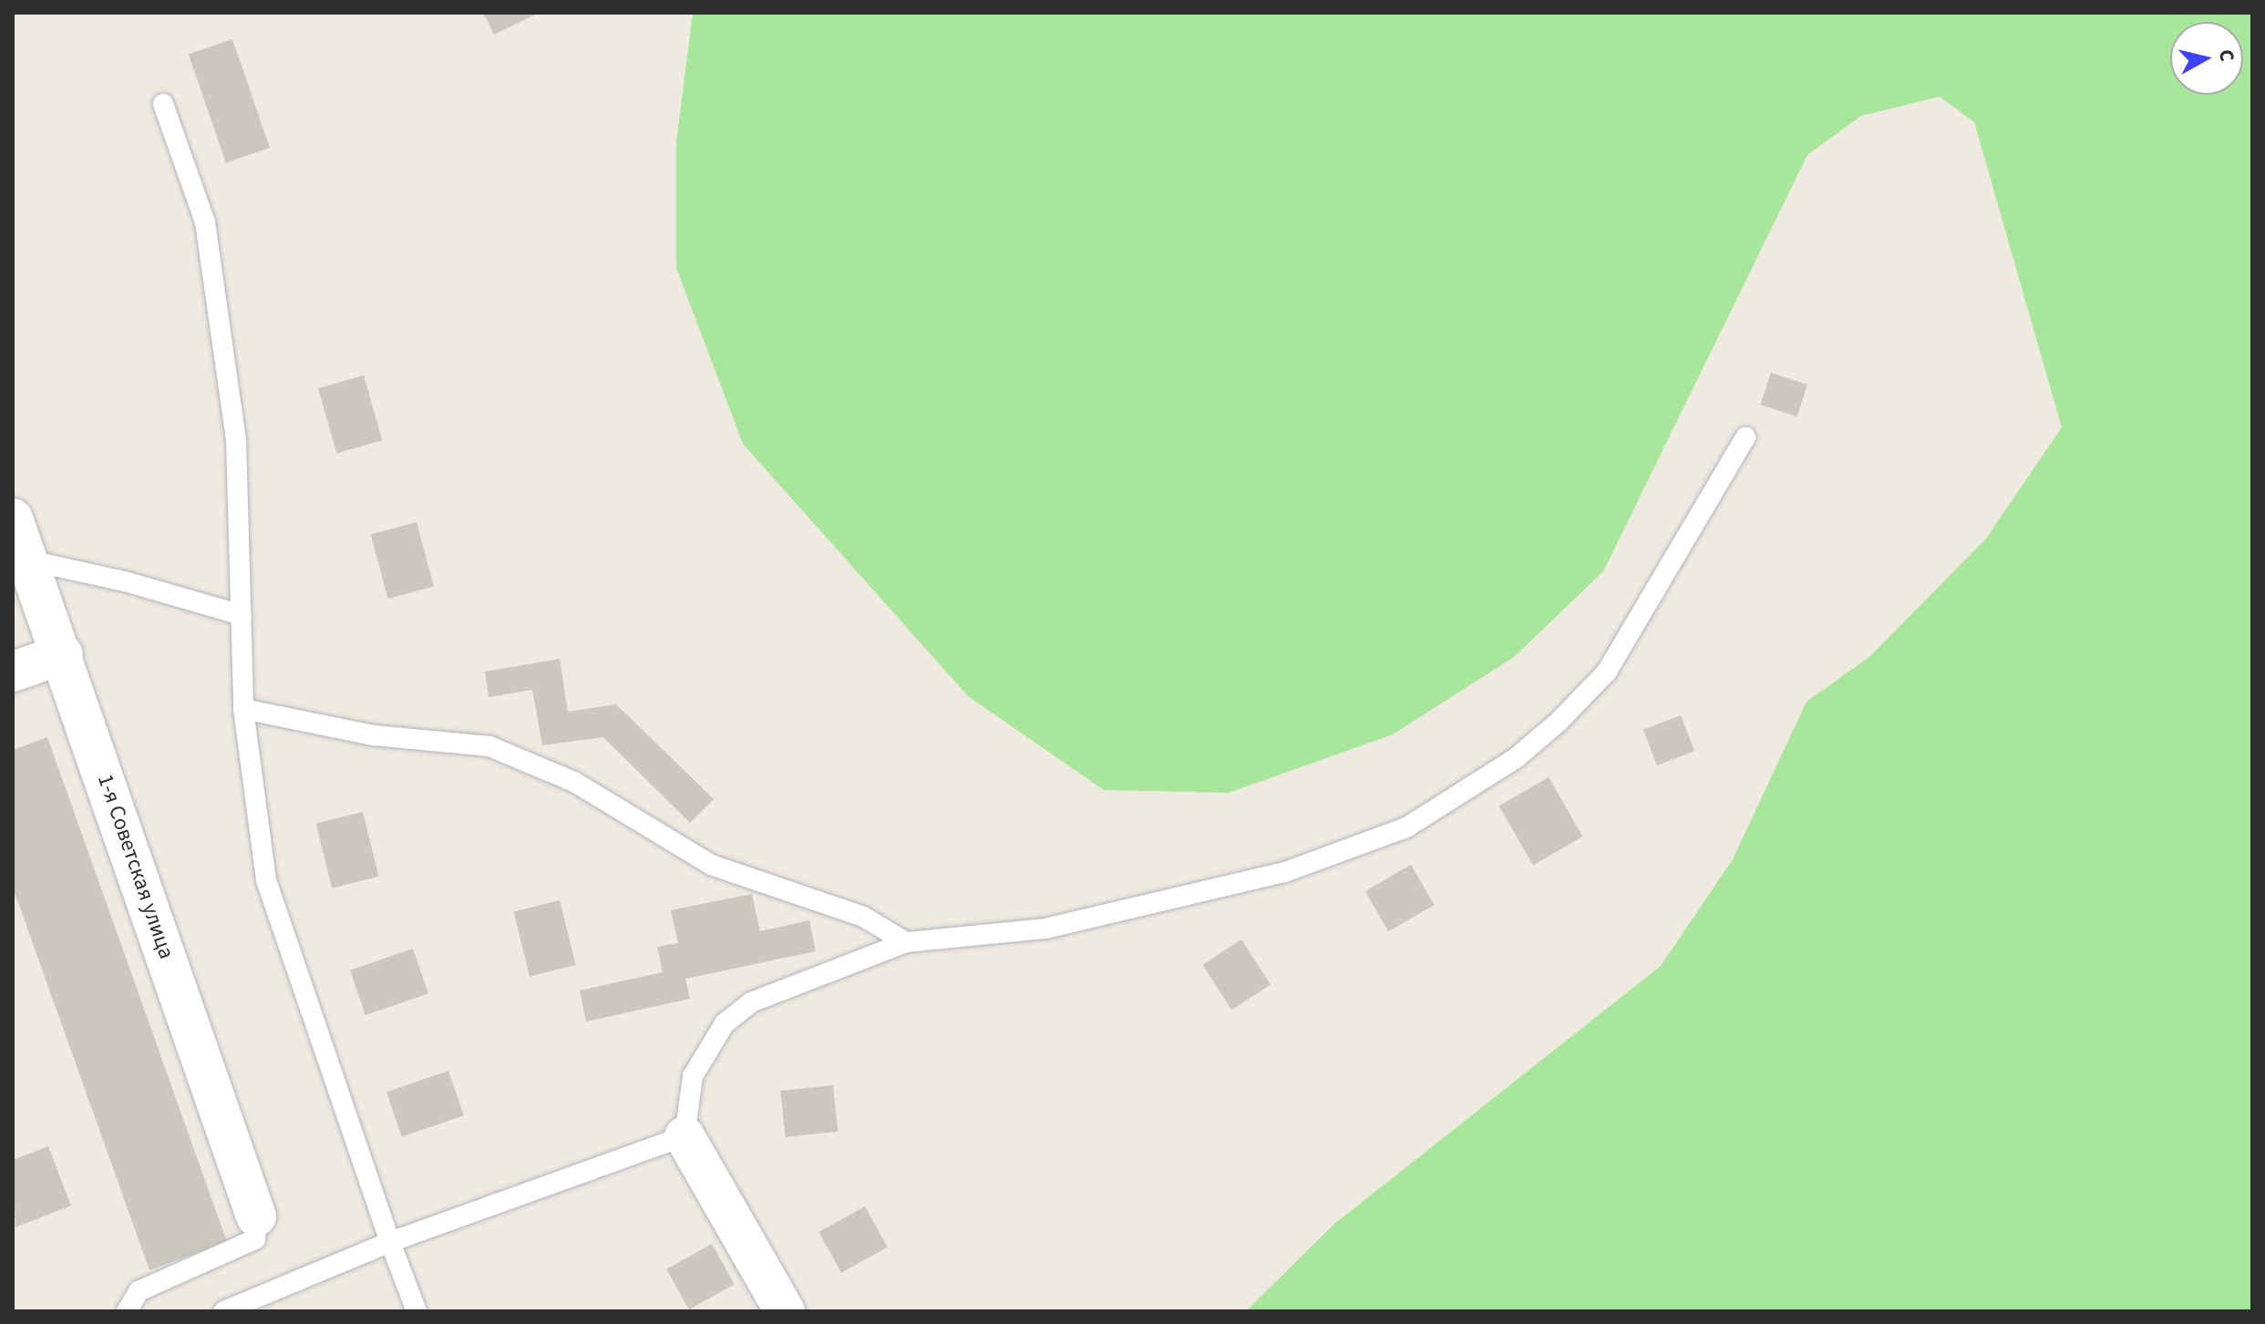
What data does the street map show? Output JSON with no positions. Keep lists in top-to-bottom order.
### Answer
{
  "streets": {
    "street": ["1-я Советская улица"]
  },
  "north": "right"
}
